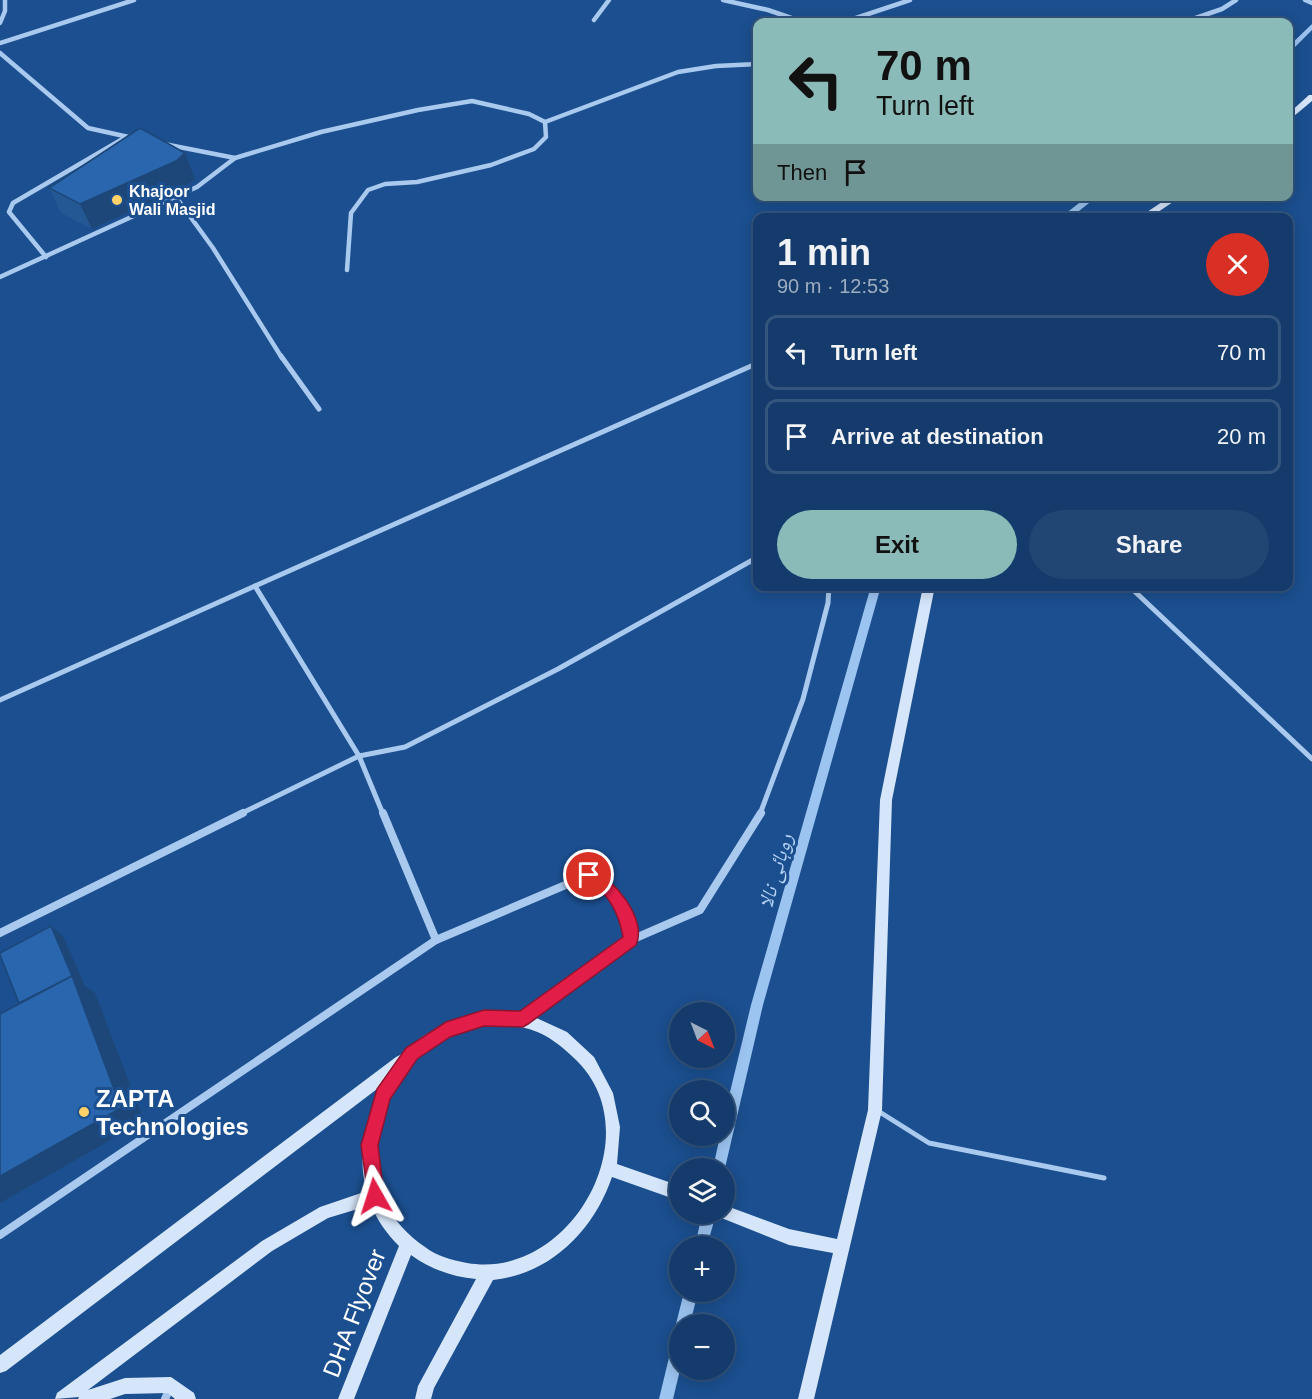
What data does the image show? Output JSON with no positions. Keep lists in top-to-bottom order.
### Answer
{
  "streets": {
    "main road": ["DHA Flyover"]
  },
  "water": ["روہائی نالا"],
  "places": ["Khajoor Wali Masjid", "ZAPTA Technologies"],
  "north": "bottom right",
  "page": {
    "turn": ["70 m", "Turn left"],
    "then": "Then",
    "heading": ["1 min", "90 m · 12:53"],
    "list": [
      {
        "name": "Turn left",
        "value": "70 m"
      },
      {
        "name": "Arrive at destination",
        "value": "20 m"
      }
    ],
    "buttons": ["Exit", "Share"],
    "map_buttons": ["+", "−"]
  }
}
